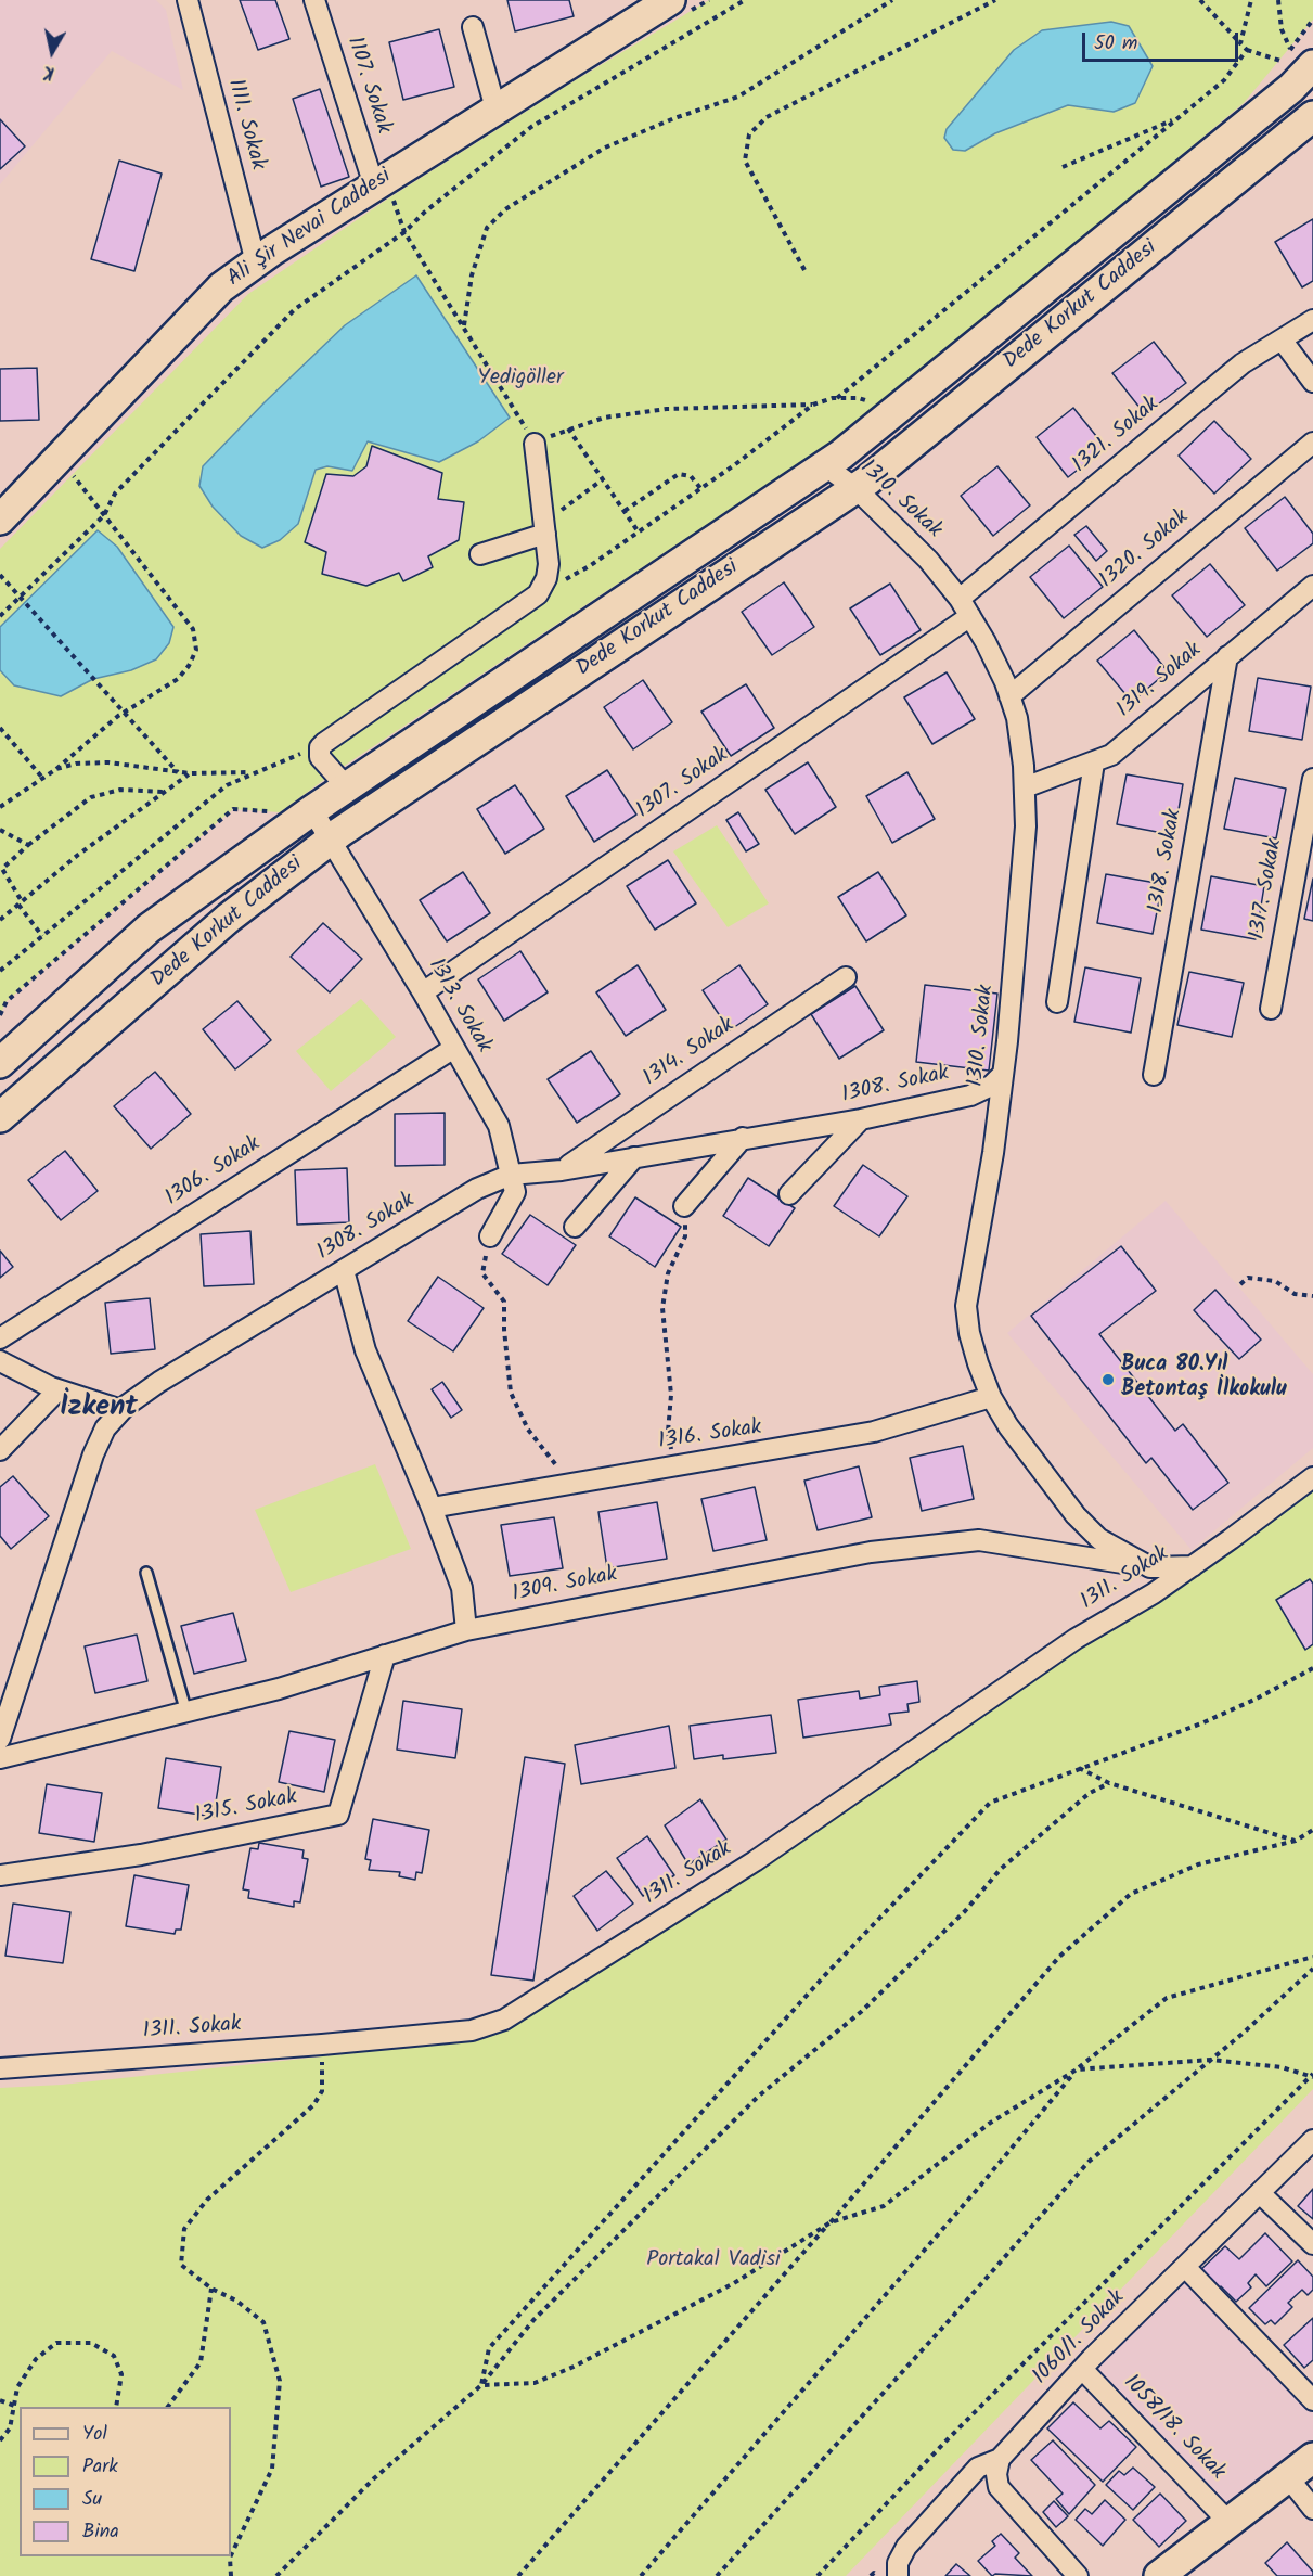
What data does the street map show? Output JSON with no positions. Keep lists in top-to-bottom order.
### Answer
{
  "streets": {
    "main road": ["Ali Şir Nevai Caddesi", "Dede Korkut Caddesi"],
    "street": [
      "1107. Sokak",
      "1111. Sokak",
      "1321. Sokak",
      "1310. Sokak",
      "1320. Sokak",
      "1319. Sokak",
      "1307. Sokak",
      "1318. Sokak",
      "1317. Sokak",
      "1313. Sokak",
      "1314. Sokak",
      "1308. Sokak",
      "1306. Sokak",
      "1316. Sokak",
      "1311. Sokak",
      "1309. Sokak",
      "1315. Sokak",
      "1060/1. Sokak",
      "1058/18. Sokak"
    ]
  },
  "crossings": [
    ["1107. Sokak", "Ali Şir Nevai Caddesi"],
    ["1111. Sokak", "Ali Şir Nevai Caddesi"],
    ["Dede Korkut Caddesi", "1310. Sokak"],
    ["Dede Korkut Caddesi", "1313. Sokak"],
    ["1321. Sokak", "1310. Sokak"],
    ["1310. Sokak", "1320. Sokak"],
    ["1310. Sokak", "1319. Sokak"],
    ["1310. Sokak", "1307. Sokak"],
    ["1310. Sokak", "1308. Sokak"],
    ["1310. Sokak", "1316. Sokak"],
    ["1310. Sokak", "1309. Sokak"],
    ["1319. Sokak", "1318. Sokak"],
    ["1307. Sokak", "1313. Sokak"],
    ["1313. Sokak", "1308. Sokak"],
    ["1313. Sokak", "1306. Sokak"],
    ["1314. Sokak", "1308. Sokak"],
    ["1309. Sokak", "1315. Sokak"],
    ["1060/1. Sokak", "1058/18. Sokak"]
  ],
  "districts": ["İzkent"],
  "parks": ["Yedigöller", "Portakal Vadisi"],
  "places": ["Buca 80.Yıl Betontaş İlkokulu"],
  "legend": [
    "Yol",
    "Park",
    "Su",
    "Bina"
  ],
  "scale_bar": "50 m",
  "north": "bottom"
}
